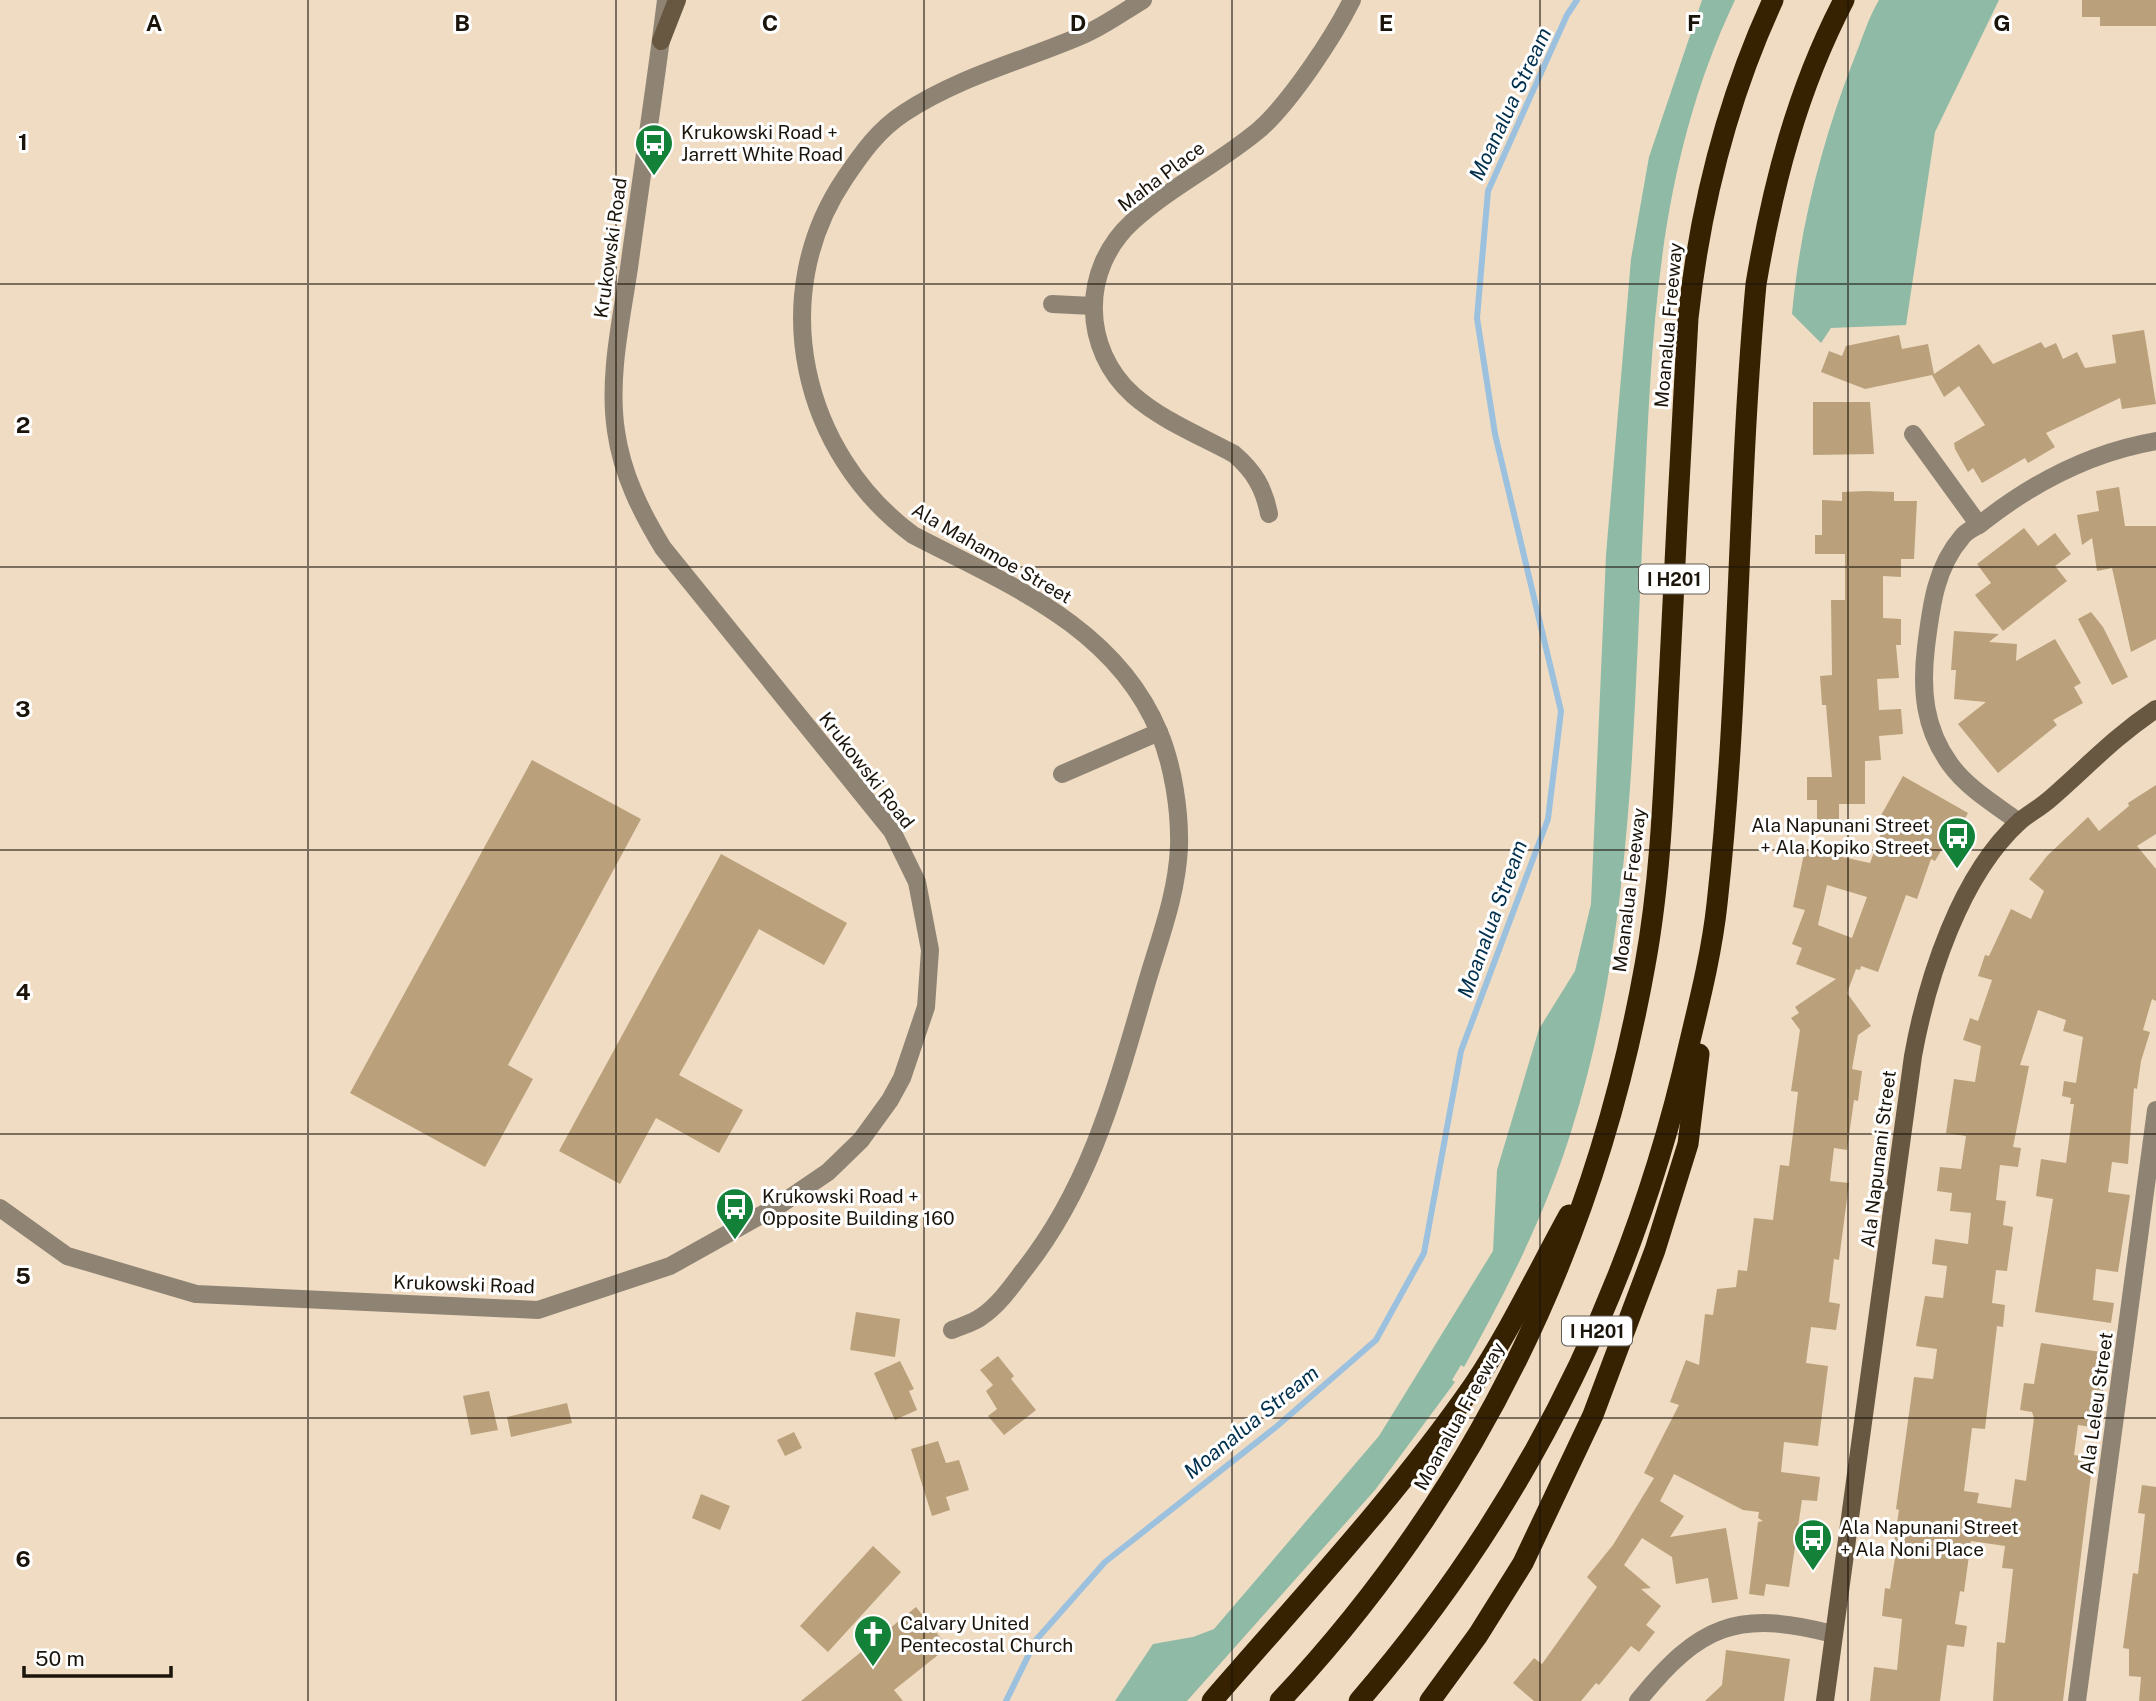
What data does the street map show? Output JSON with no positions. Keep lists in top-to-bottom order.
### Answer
{
  "streets": {
    "highway": ["Moanalua Freeway", "I H201"],
    "street": [
      "Maha Place",
      "Krukowski Road",
      "Ala Mahamoe Street",
      "Ala Napunani Street",
      "Ala Leleu Street"
    ]
  },
  "water": ["Moanalua Stream"],
  "places": {
    "bus stop": [
      "Krukowski Road + Jarrett White Road",
      "Ala Napunani Street + Ala Kopiko Street",
      "Krukowski Road + Opposite Building 160",
      "Ala Napunani Street + Ala Noni Place"
    ],
    "church": ["Calvary United Pentecostal Church"]
  },
  "scale_bar": "50 m",
  "grid": {
    "columns": [
      "A",
      "B",
      "C",
      "D",
      "E",
      "F",
      "G"
    ],
    "rows": [
      "1",
      "2",
      "3",
      "4",
      "5",
      "6"
    ]
  }
}
